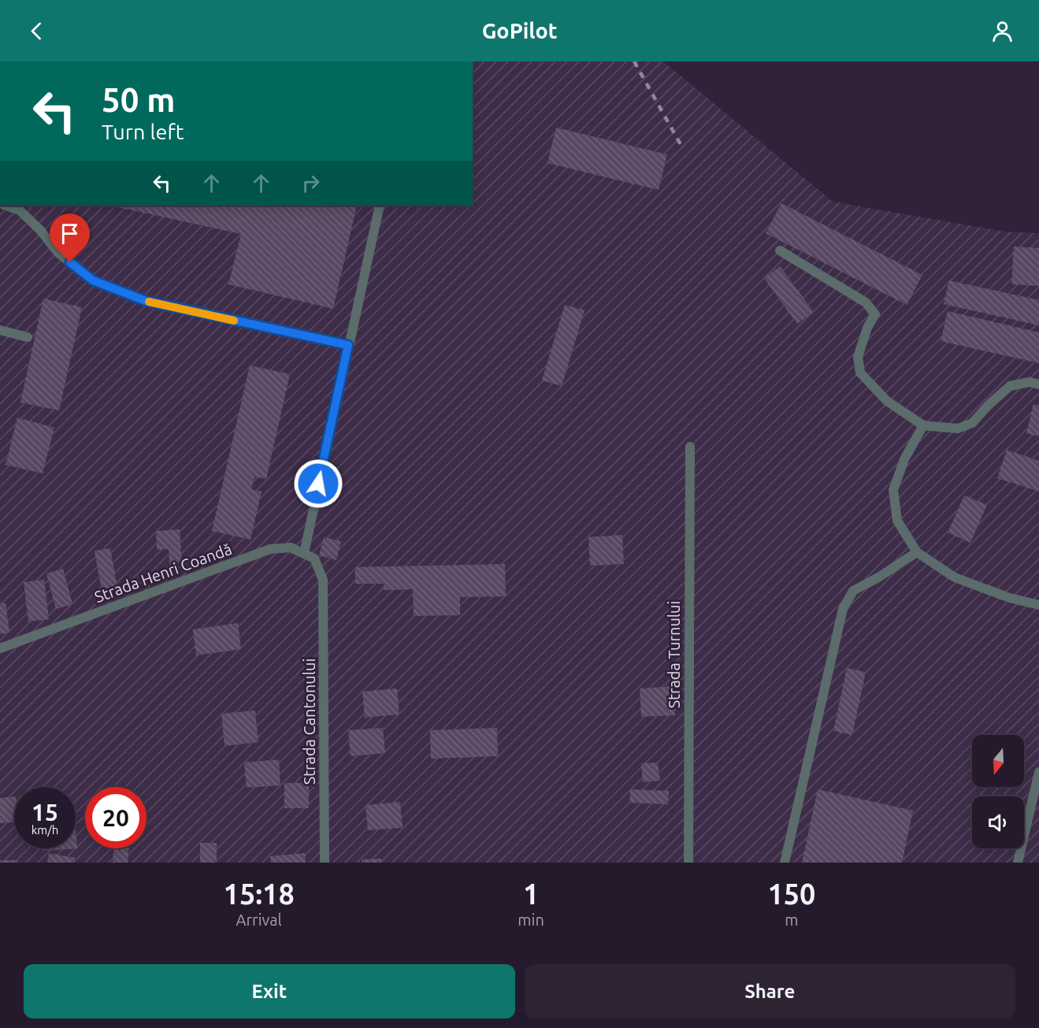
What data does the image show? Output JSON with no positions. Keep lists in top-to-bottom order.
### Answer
{
  "streets": {
    "street": ["Strada Henri Coandă", "Strada Turnului", "Strada Cantonului"]
  },
  "crossings": [
    ["Strada Henri Coandă", "Strada Cantonului"]
  ],
  "north": "bottom",
  "page": {
    "header": "GoPilot",
    "turn": ["50 m", "Turn left"],
    "speed": "15 km/h",
    "limit": "20",
    "eta": [
      "15:18",
      "Arrival",
      "1",
      "min",
      "150",
      "m"
    ],
    "buttons": ["Exit", "Share"]
  }
}
